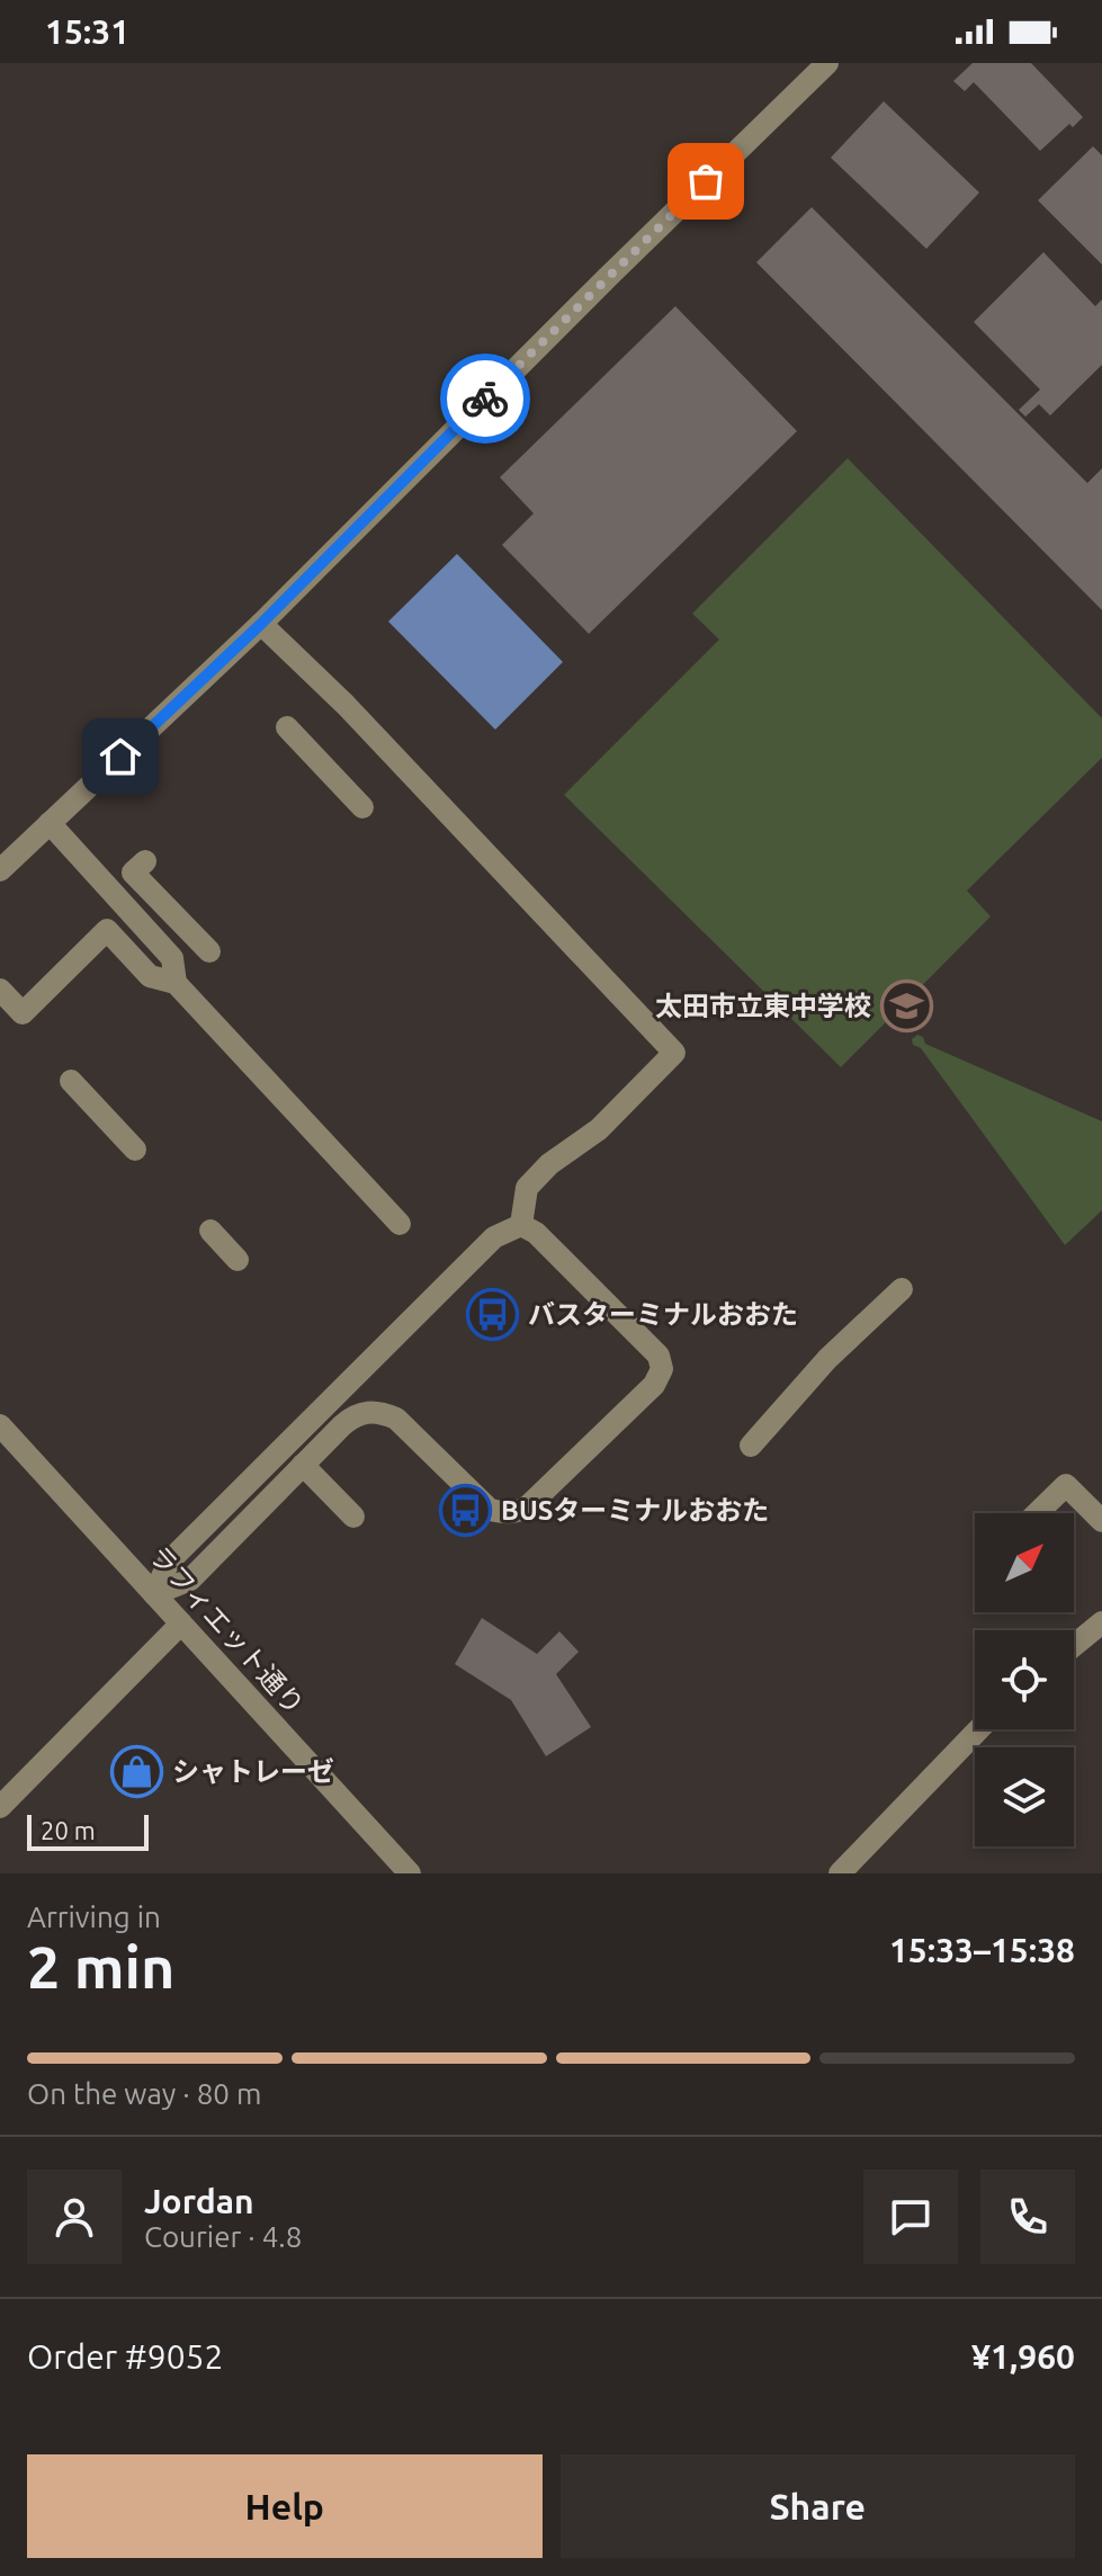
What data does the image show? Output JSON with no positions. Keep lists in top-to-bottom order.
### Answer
{
  "streets": {
    "street": ["ラフィエット通り"]
  },
  "places": {
    "school or university": ["太田市立東中学校"],
    "bus stop": ["バスターミナルおおた", "BUSターミナルおおた"],
    "shop": ["シャトレーゼ"]
  },
  "scale_bar": "20 m",
  "north": "top right",
  "page": {
    "status": "15:31",
    "scale": "20 m",
    "heading": ["2 min", "Arriving in", "15:33–15:38"],
    "panel": [
      "Jordan",
      "Courier · 4.8",
      "Order #9052",
      "¥1,960"
    ],
    "bar": "On the way · 80 m",
    "buttons": ["Help", "Share"]
  }
}
